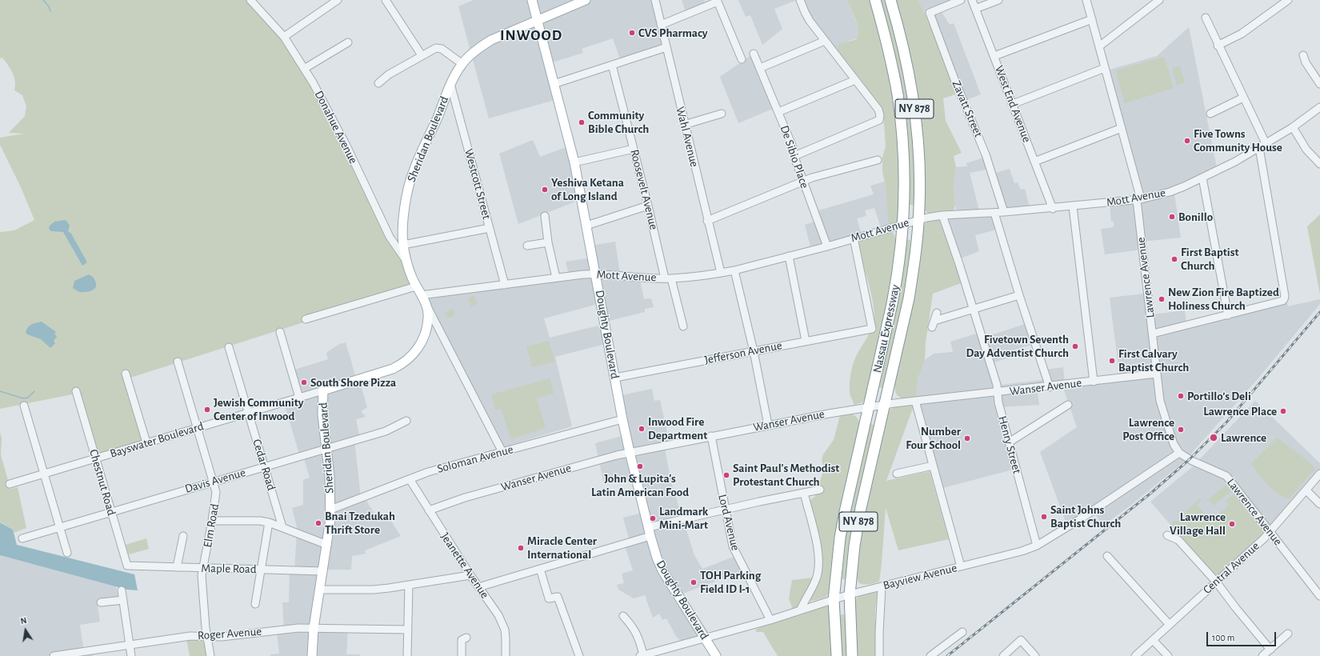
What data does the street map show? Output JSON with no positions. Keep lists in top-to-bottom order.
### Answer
{
  "streets": {
    "highway": ["NY 878", "Nassau Expressway"],
    "main road": ["Sheridan Boulevard", "Doughty Boulevard"],
    "street": [
      "West End Avenue",
      "Zavatt Street",
      "Donahue Avenue",
      "Wahl Avenue",
      "De Sibio Place",
      "Westcott Street",
      "Roosevelt Avenue",
      "Mott Avenue",
      "Lawrence Avenue",
      "Jefferson Avenue",
      "Wanser Avenue",
      "Bayswater Boulevard",
      "Henry Street",
      "Soloman Avenue",
      "Cedar Road",
      "Davis Avenue",
      "Chestnut Road",
      "Lord Avenue",
      "Elm Road",
      "Jeanette Avenue",
      "Central Avenue",
      "Maple Road",
      "Bayview Avenue",
      "Roger Avenue"
    ]
  },
  "crossings": [
    ["West End Avenue", "Mott Avenue"],
    ["Zavatt Street", "Mott Avenue"],
    ["Donahue Avenue", "Sheridan Boulevard"],
    ["Wahl Avenue", "Mott Avenue"],
    ["Sheridan Boulevard", "Westcott Street"],
    ["Sheridan Boulevard", "Mott Avenue"],
    ["Sheridan Boulevard", "Doughty Boulevard"],
    ["Sheridan Boulevard", "Bayswater Boulevard"],
    ["Sheridan Boulevard", "Soloman Avenue"],
    ["Sheridan Boulevard", "Davis Avenue"],
    ["Sheridan Boulevard", "Maple Road"],
    ["Sheridan Boulevard", "Roger Avenue"],
    ["De Sibio Place", "Mott Avenue"],
    ["Westcott Street", "Mott Avenue"],
    ["Roosevelt Avenue", "Mott Avenue"],
    ["Mott Avenue", "Lawrence Avenue"],
    ["Mott Avenue", "Nassau Expressway"],
    ["Mott Avenue", "Doughty Boulevard"],
    ["Mott Avenue", "Jefferson Avenue"],
    ["Mott Avenue", "Henry Street"],
    ["Lawrence Avenue", "Wanser Avenue"],
    ["Lawrence Avenue", "Central Avenue"],
    ["Lawrence Avenue", "Bayview Avenue"],
    ["Nassau Expressway", "Wanser Avenue"],
    ["Nassau Expressway", "Bayview Avenue"],
    ["Doughty Boulevard", "Jefferson Avenue"],
    ["Doughty Boulevard", "Wanser Avenue"],
    ["Doughty Boulevard", "Soloman Avenue"],
    ["Doughty Boulevard", "Bayview Avenue"],
    ["Wanser Avenue", "Henry Street"],
    ["Wanser Avenue", "Lord Avenue"],
    ["Wanser Avenue", "Jeanette Avenue"],
    ["Bayswater Boulevard", "Cedar Road"],
    ["Bayswater Boulevard", "Chestnut Road"],
    ["Bayswater Boulevard", "Elm Road"],
    ["Henry Street", "Bayview Avenue"],
    ["Soloman Avenue", "Jeanette Avenue"],
    ["Cedar Road", "Davis Avenue"],
    ["Davis Avenue", "Chestnut Road"],
    ["Davis Avenue", "Elm Road"],
    ["Chestnut Road", "Maple Road"],
    ["Lord Avenue", "Bayview Avenue"],
    ["Elm Road", "Maple Road"],
    ["Elm Road", "Roger Avenue"]
  ],
  "districts": ["INWOOD"],
  "places": [
    "CVS Pharmacy",
    "Community Bible Church",
    "Five Towns Community House",
    "Yeshiva Ketana of Long Island",
    "Bonillo",
    "First Baptist Church",
    "New Zion Fire Baptized Holiness Church",
    "Fivetown Seventh Day Adventist Church",
    "First Calvary Baptist Church",
    "South Shore Pizza",
    "Portillo’s Deli",
    "Jewish Community Center of Inwood",
    "Lawrence Place",
    "Inwood Fire Department",
    "Lawrence Post Office",
    "Lawrence",
    "Number Four School",
    "John & Lupita's Latin American Food",
    "Saint Paul's Methodist Protestant Church",
    "Saint Johns Baptist Church",
    "Landmark Mini-Mart",
    "Bnai Tzedukah Thrift Store",
    "Lawrence Village Hall",
    "Miracle Center International",
    "TOH Parking Field ID I-1"
  ],
  "scale_bar": "100 m",
  "north": "top"
}
